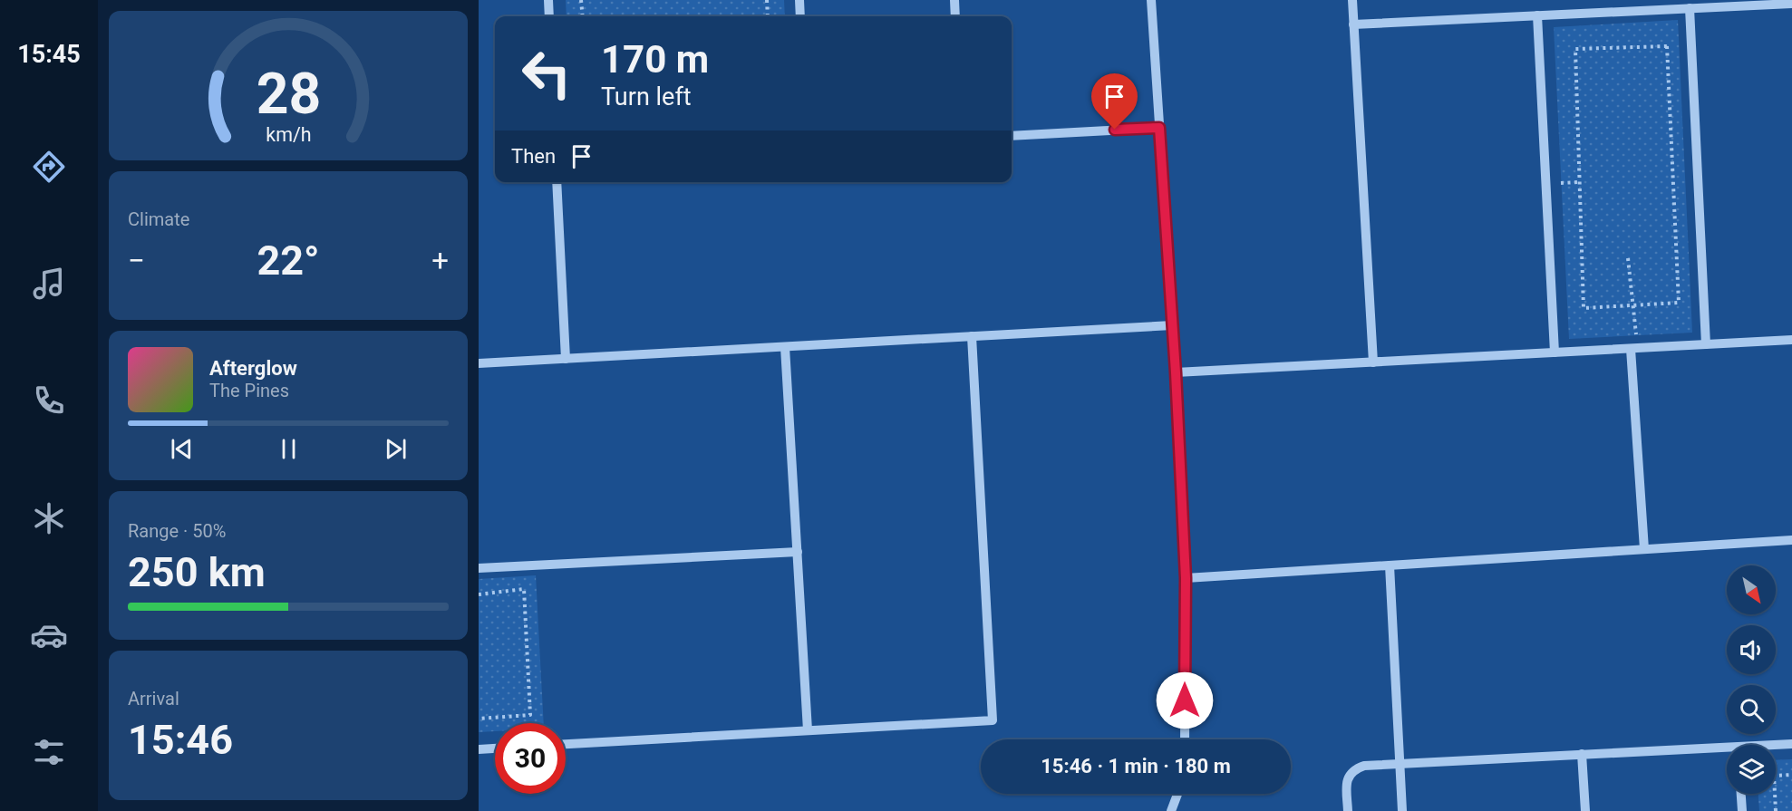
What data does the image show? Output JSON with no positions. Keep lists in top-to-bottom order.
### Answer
{
  "north": "bottom right",
  "page": {
    "tabs": "15:45",
    "turn": ["170 m", "Turn left"],
    "then": "Then",
    "tile": [
      "Climate",
      ["Range · 50%", "250 km"],
      ["Arrival", "15:46"]
    ],
    "heat": ["−", "22°", "+"],
    "song": ["Afterglow", "The Pines"],
    "limit": "30",
    "trip": "15:46 · 1 min · 180 m",
    "gauge": ["28", "km/h"]
  }
}
